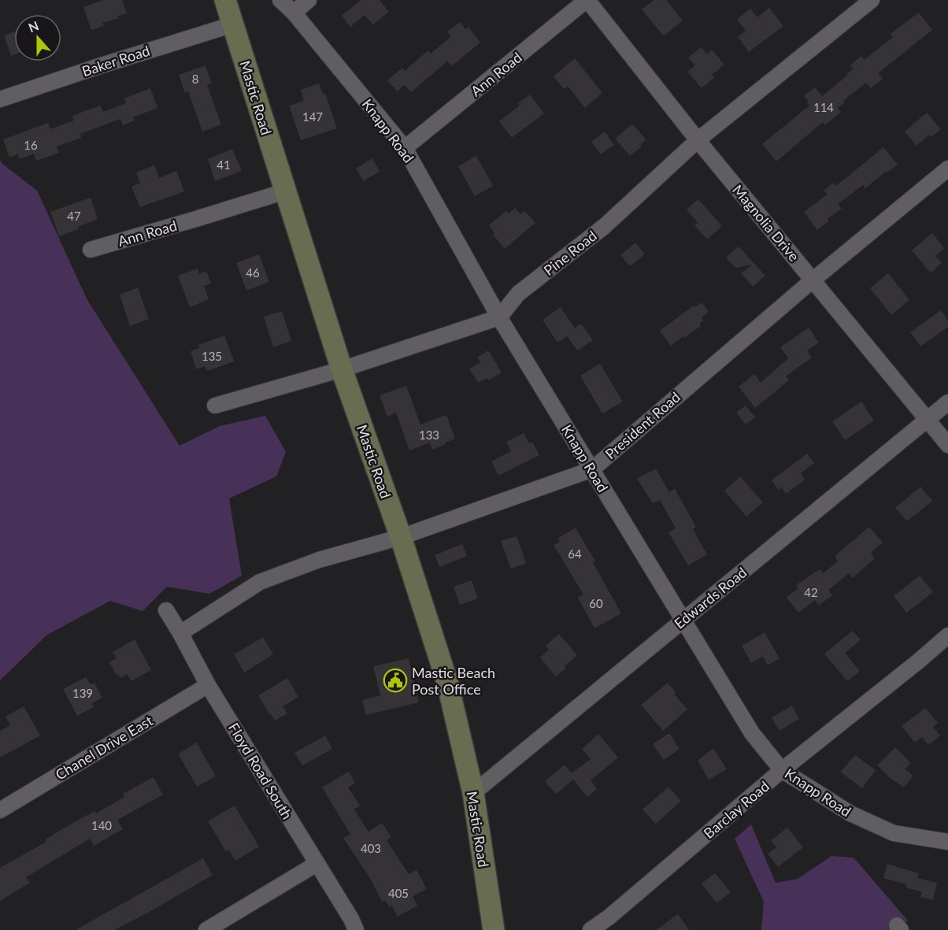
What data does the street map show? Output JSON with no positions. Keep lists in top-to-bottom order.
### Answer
{
  "streets": {
    "main road": ["Mastic Road"],
    "street": [
      "Baker Road",
      "Ann Road",
      "Knapp Road",
      "Magnolia Drive",
      "Pine Road",
      "President Road",
      "Edwards Road",
      "Chanel Drive East",
      "Floyd Road South",
      "Barclay Road"
    ]
  },
  "crossings": [
    ["Baker Road", "Mastic Road"],
    ["Ann Road", "Mastic Road"],
    ["Ann Road", "Knapp Road"],
    ["Ann Road", "Magnolia Drive"],
    ["Mastic Road", "President Road"],
    ["Mastic Road", "Edwards Road"],
    ["Knapp Road", "Pine Road"],
    ["Knapp Road", "President Road"],
    ["Knapp Road", "Edwards Road"],
    ["Knapp Road", "Barclay Road"],
    ["Magnolia Drive", "Pine Road"],
    ["Magnolia Drive", "President Road"],
    ["Magnolia Drive", "Edwards Road"],
    ["President Road", "Floyd Road South"],
    ["Chanel Drive East", "Floyd Road South"]
  ],
  "places": {
    "public building": ["Mastic Beach Post Office"]
  },
  "house_numbers": [
    "8",
    "114",
    "147",
    "16",
    "41",
    "47",
    "46",
    "135",
    "133",
    "64",
    "42",
    "60",
    "139",
    "140",
    "403",
    "405"
  ],
  "north": "top"
}
